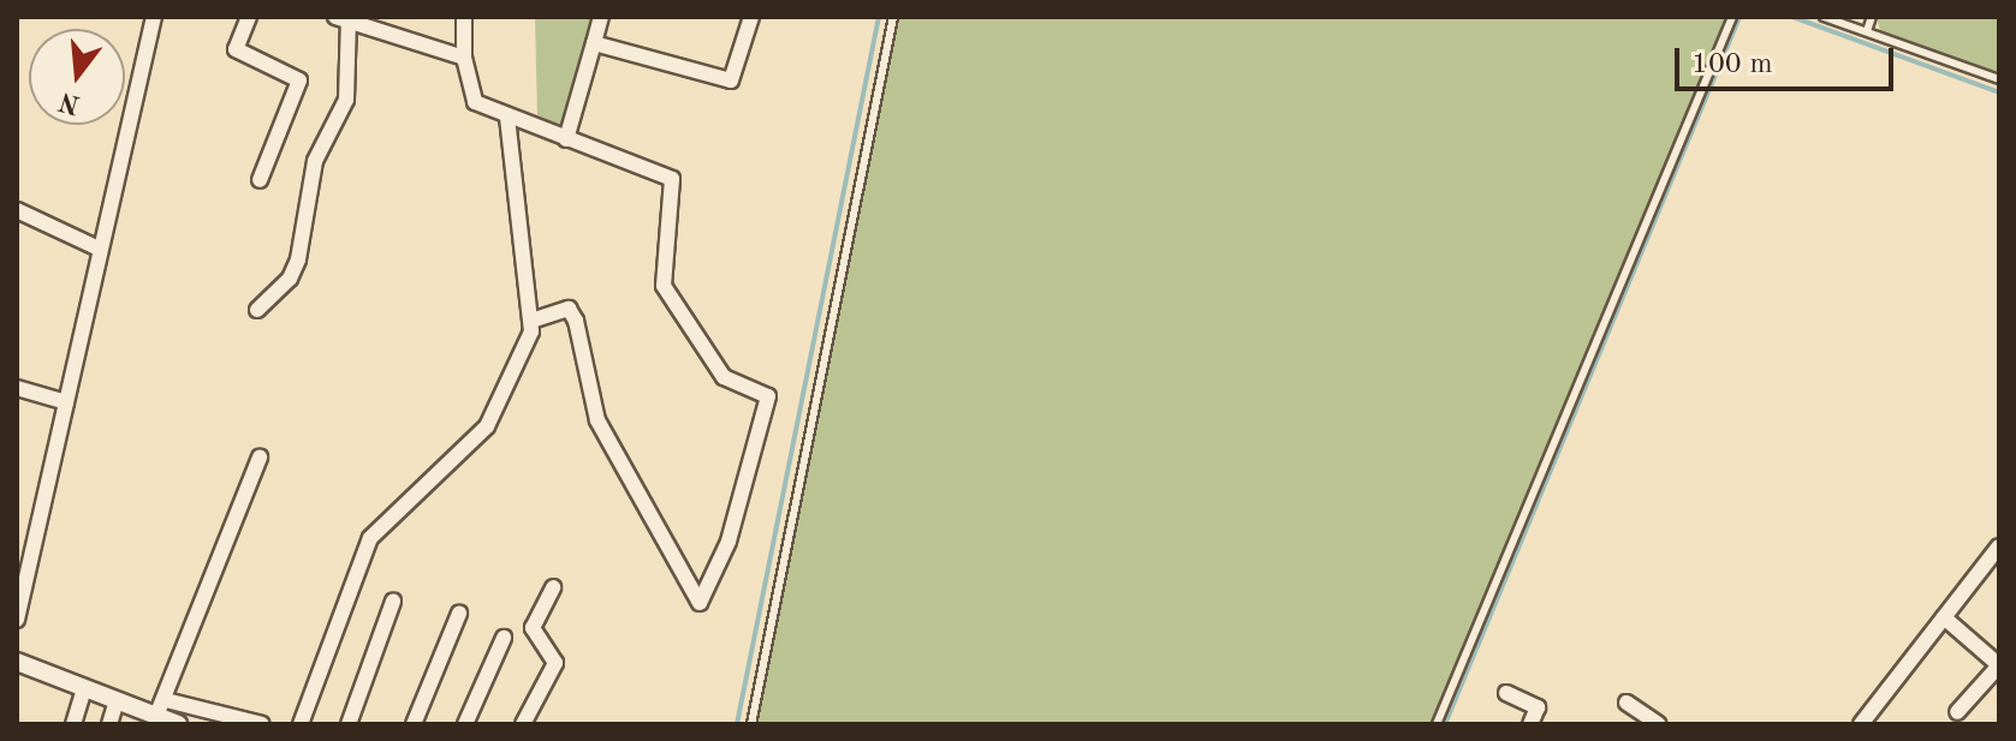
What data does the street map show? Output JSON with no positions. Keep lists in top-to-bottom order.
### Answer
{
  "scale_bar": "100 m",
  "north": "bottom"
}
